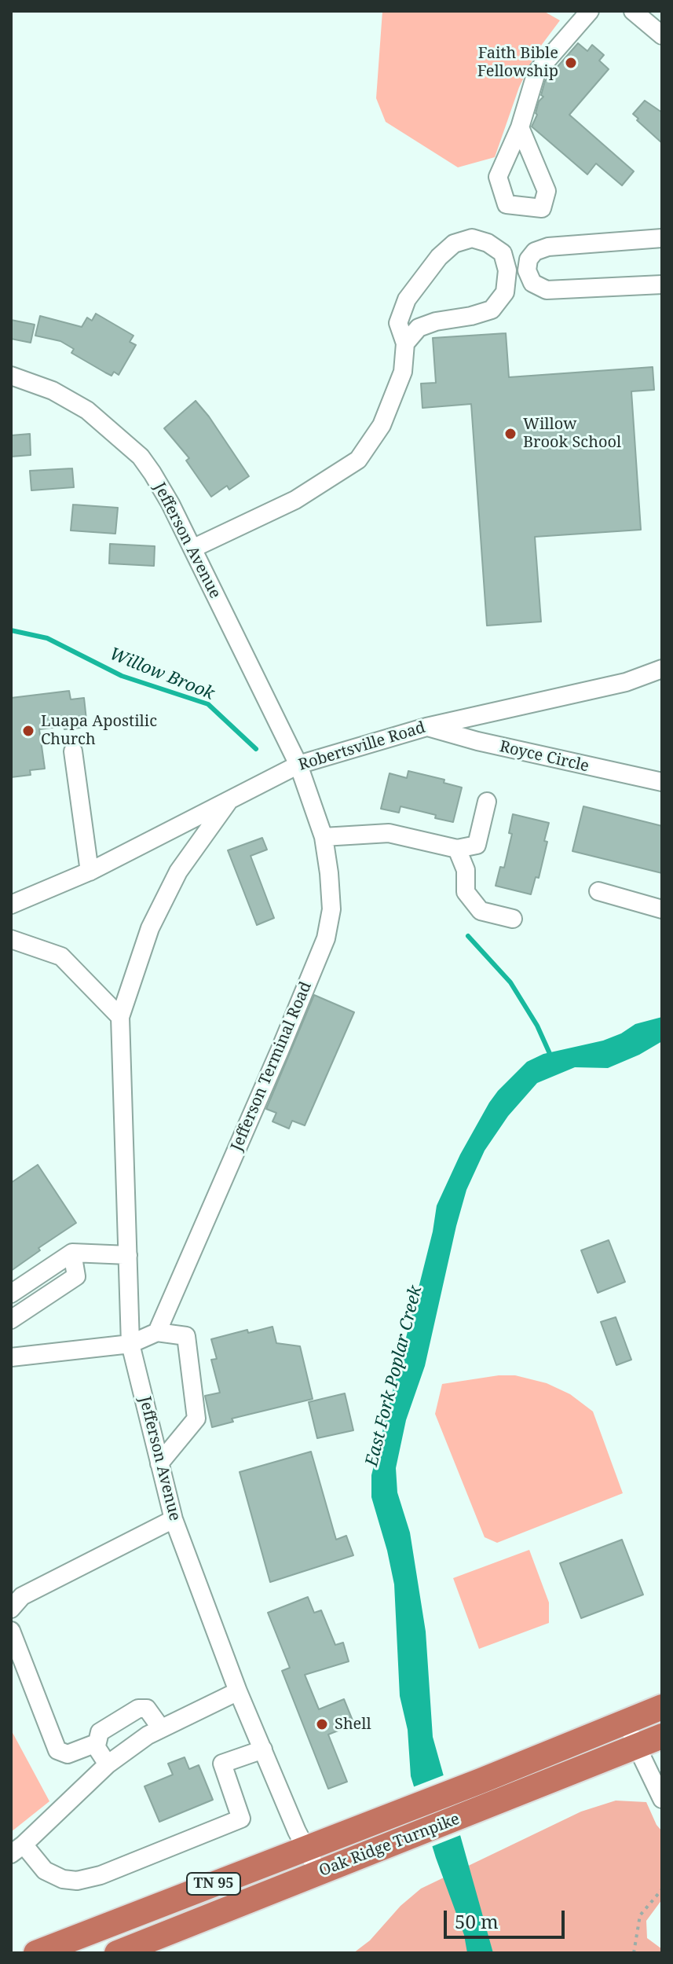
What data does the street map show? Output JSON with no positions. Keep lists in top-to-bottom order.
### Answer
{
  "streets": {
    "highway": ["Oak Ridge Turnpike", "TN 95"],
    "street": [
      "Jefferson Avenue",
      "Robertsville Road",
      "Royce Circle",
      "Jefferson Terminal Road"
    ]
  },
  "crossings": [
    ["Jefferson Avenue", "Robertsville Road"],
    ["Jefferson Avenue", "Jefferson Terminal Road"],
    ["Jefferson Avenue", "Oak Ridge Turnpike"],
    ["Robertsville Road", "Royce Circle"],
    ["Robertsville Road", "Jefferson Terminal Road"]
  ],
  "water": ["Willow Brook", "East Fork Poplar Creek"],
  "places": [
    "Faith Bible Fellowship",
    "Willow Brook School",
    "Luapa Apostilic Church",
    "Shell"
  ],
  "scale_bar": "50 m"
}
